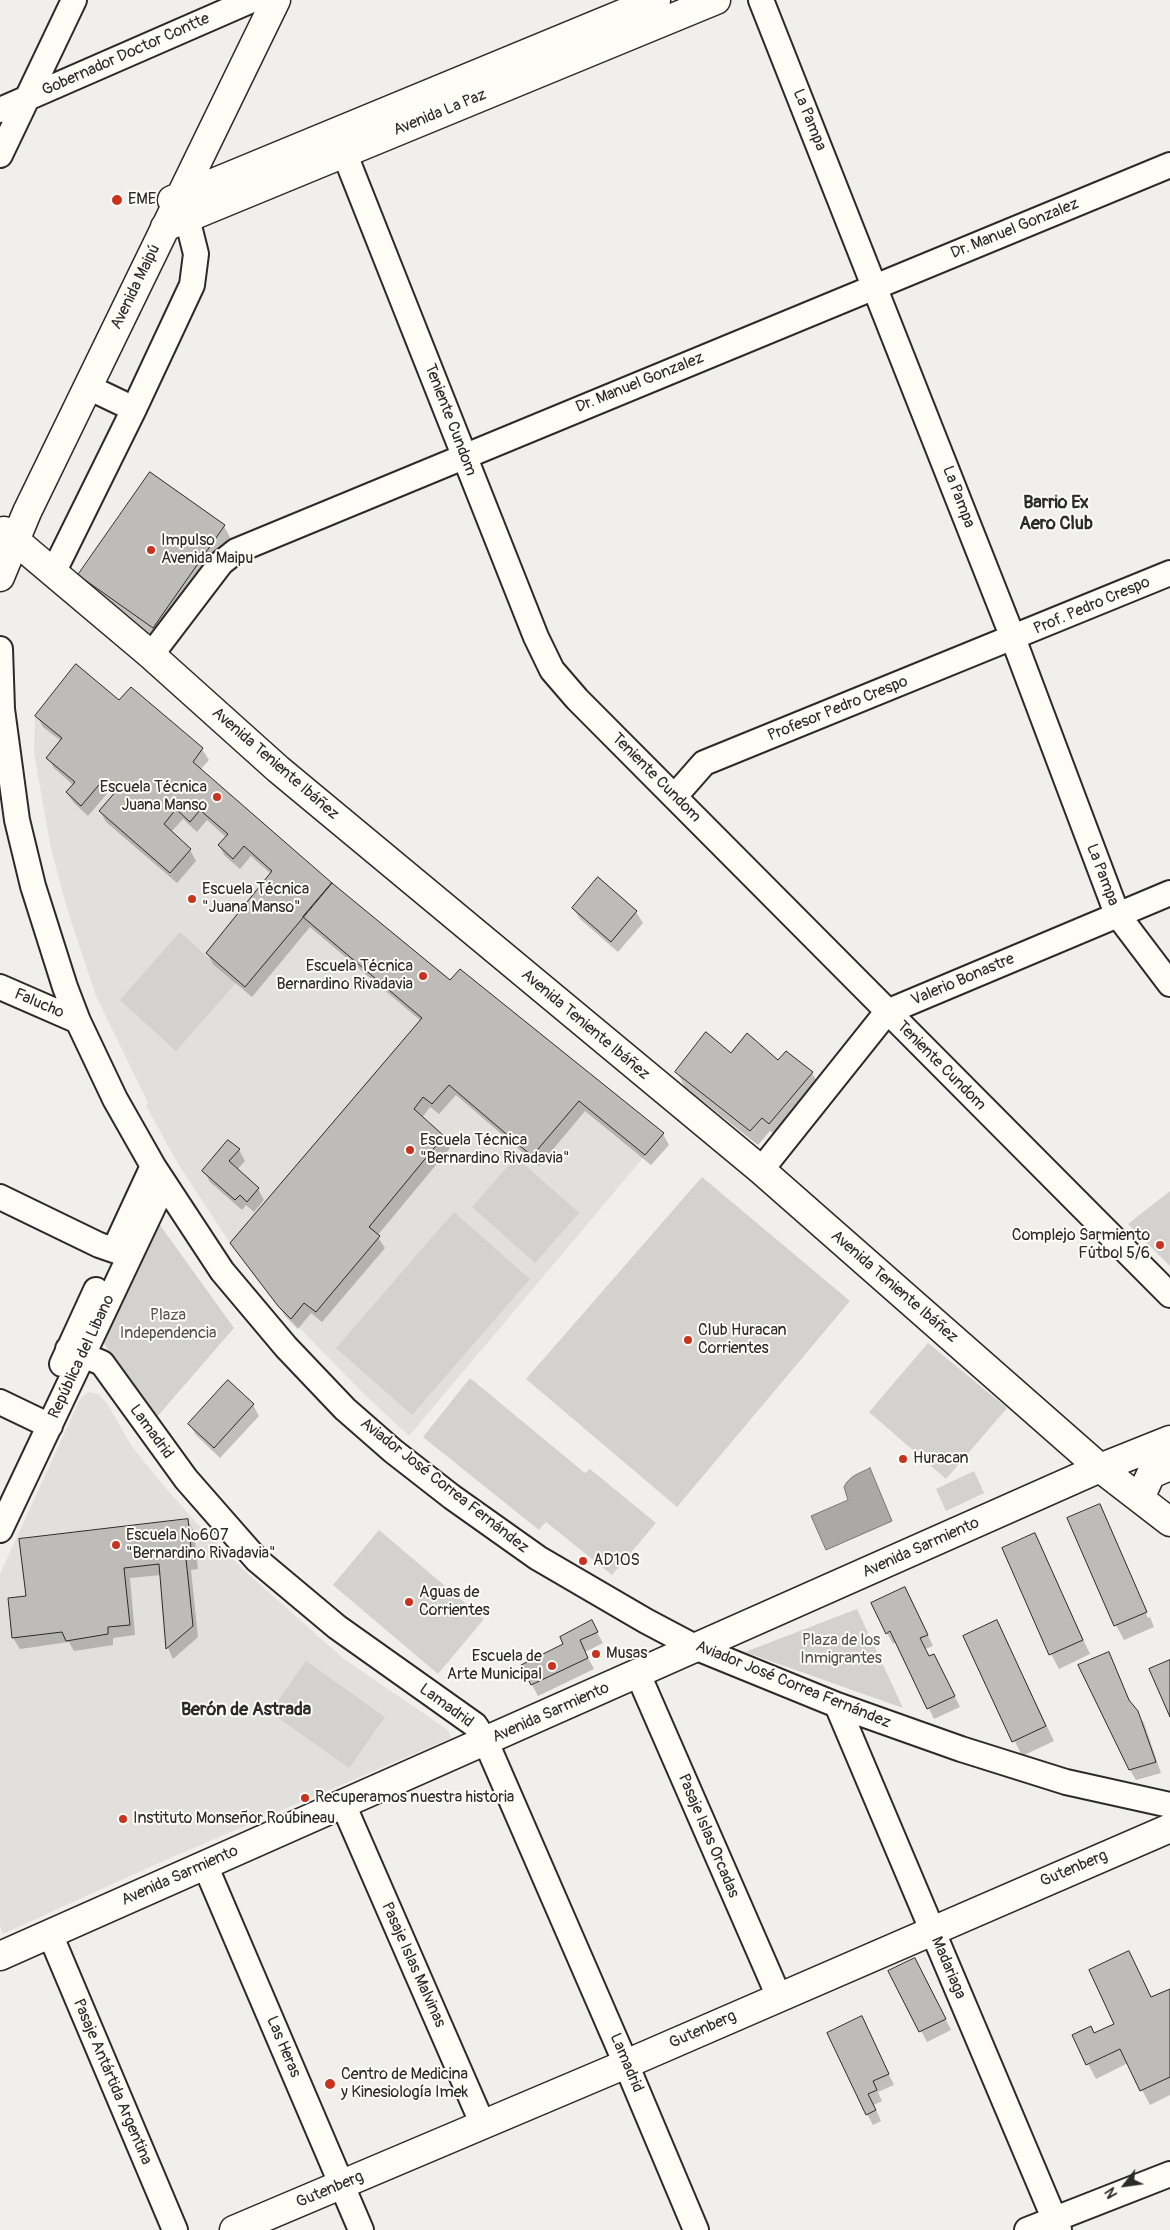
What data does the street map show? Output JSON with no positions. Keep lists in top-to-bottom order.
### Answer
{
  "streets": {
    "main road": [
      "Avenida La Paz",
      "Avenida Maipú",
      "Avenida Teniente Ibáñez",
      "Avenida Sarmiento",
      "Gutenberg"
    ],
    "street": [
      "Gobernador Doctor Contte",
      "La Pampa",
      "Dr. Manuel Gonzalez",
      "Teniente Cundom",
      "Prof. Pedro Crespo",
      "Profesor Pedro Crespo",
      "Valerio Bonastre",
      "Falucho",
      "República del Libano",
      "Lamadrid",
      "Aviador José Correa Fernández",
      "Pasaje Islas Orcadas",
      "Pasaje Islas Malvinas",
      "Madariaga",
      "Las Heras",
      "Pasaje Antártida Argentina"
    ]
  },
  "crossings": [
    ["Gobernador Doctor Contte", "Avenida Maipú"],
    ["Avenida La Paz", "Avenida Maipú"],
    ["Avenida La Paz", "Teniente Cundom"],
    ["La Pampa", "Dr. Manuel Gonzalez"],
    ["La Pampa", "Prof. Pedro Crespo"],
    ["La Pampa", "Profesor Pedro Crespo"],
    ["La Pampa", "Valerio Bonastre"],
    ["Dr. Manuel Gonzalez", "Teniente Cundom"],
    ["Dr. Manuel Gonzalez", "Avenida Teniente Ibáñez"],
    ["Avenida Maipú", "Avenida Teniente Ibáñez"],
    ["Teniente Cundom", "Profesor Pedro Crespo"],
    ["Teniente Cundom", "Valerio Bonastre"],
    ["Prof. Pedro Crespo", "Profesor Pedro Crespo"],
    ["Avenida Teniente Ibáñez", "Valerio Bonastre"],
    ["Avenida Teniente Ibáñez", "Avenida Sarmiento"],
    ["Falucho", "Aviador José Correa Fernández"],
    ["República del Libano", "Lamadrid"],
    ["República del Libano", "Aviador José Correa Fernández"],
    ["Lamadrid", "Avenida Sarmiento"],
    ["Lamadrid", "Gutenberg"],
    ["Aviador José Correa Fernández", "Avenida Sarmiento"],
    ["Aviador José Correa Fernández", "Madariaga"],
    ["Avenida Sarmiento", "Pasaje Islas Orcadas"],
    ["Avenida Sarmiento", "Pasaje Islas Malvinas"],
    ["Avenida Sarmiento", "Las Heras"],
    ["Avenida Sarmiento", "Pasaje Antártida Argentina"],
    ["Pasaje Islas Orcadas", "Gutenberg"],
    ["Gutenberg", "Pasaje Islas Malvinas"],
    ["Gutenberg", "Madariaga"],
    ["Gutenberg", "Las Heras"]
  ],
  "districts": ["Barrio Ex Aero Club", "Berón de Astrada"],
  "parks": ["Plaza Independencia", "Plaza de los Inmigrantes"],
  "places": [
    "EME",
    "Impulso Avenida Maipu",
    "Escuela Técnica Juana Manso",
    "Escuela Técnica \"Juana Manso\"",
    "Escuela Técnica Bernardino Rivadavia",
    "Escuela Técnica \"Bernardino Rivadavia\"",
    "Complejo Sarmiento Fútbol 5/6",
    "Club Huracan Corrientes",
    "Huracan",
    "Escuela Nº607 \"Bernardino Rivadavia\"",
    "AD10S",
    "Aguas de Corrientes",
    "Musas",
    "Escuela de Arte Municipal",
    "Recuperamos nuestra historia",
    "Instituto Monseñor Roubineau",
    "Centro de Medicina y Kinesiología Imek"
  ],
  "north": "bottom left"
}
